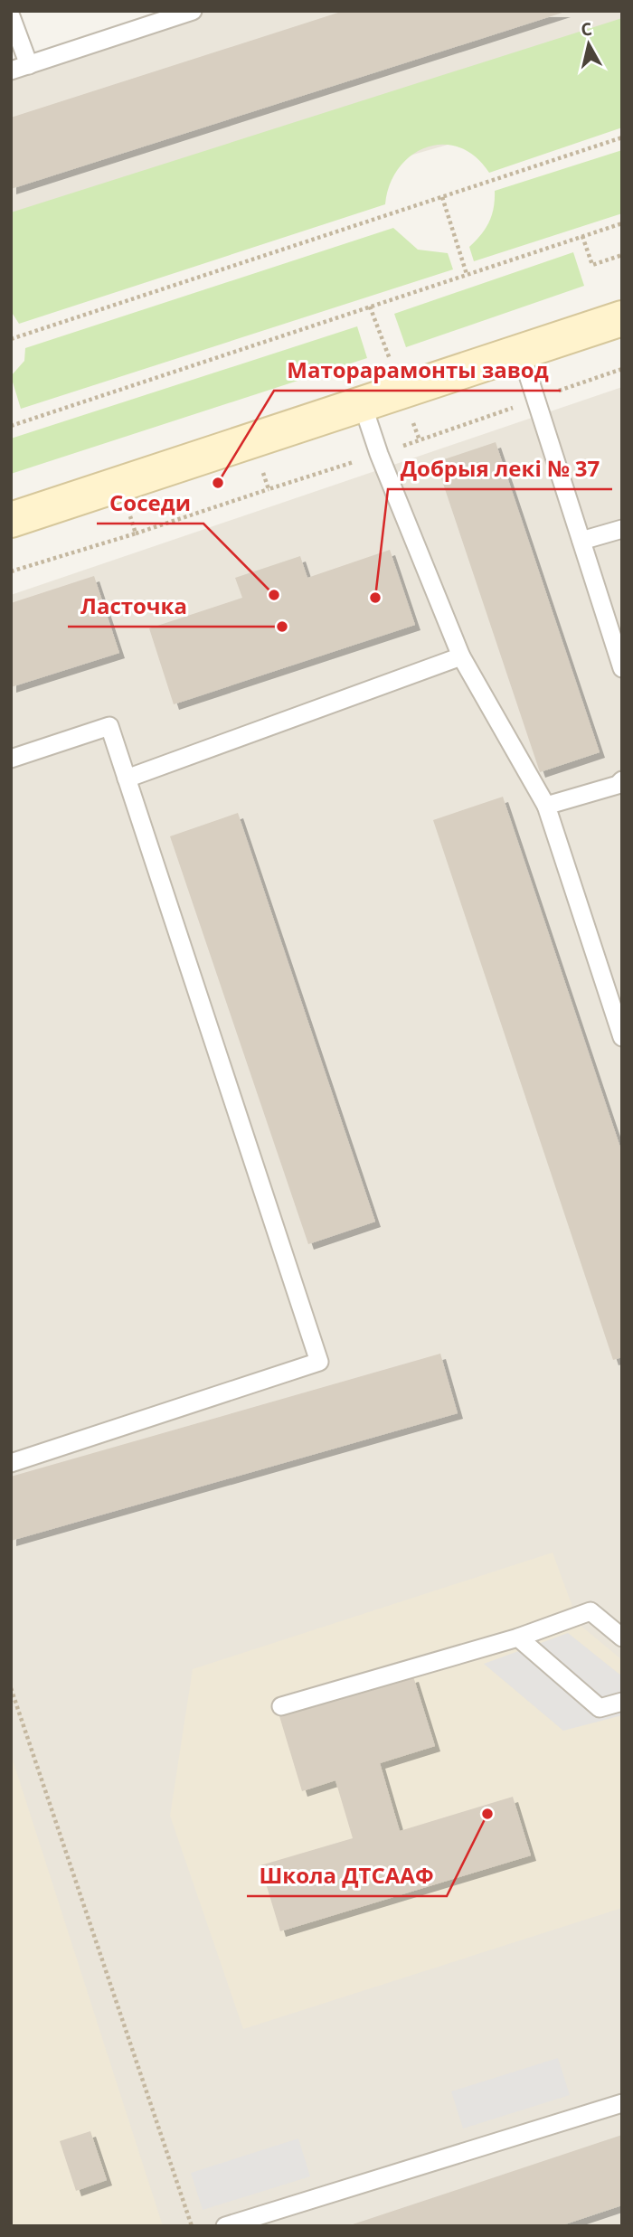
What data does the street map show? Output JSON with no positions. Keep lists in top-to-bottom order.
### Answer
{
  "places": [
    "Маторарамонты завод",
    "Соседи",
    "Добрыя лекі № 37",
    "Ласточка",
    "Школа ДТСААФ"
  ],
  "north": "top"
}
